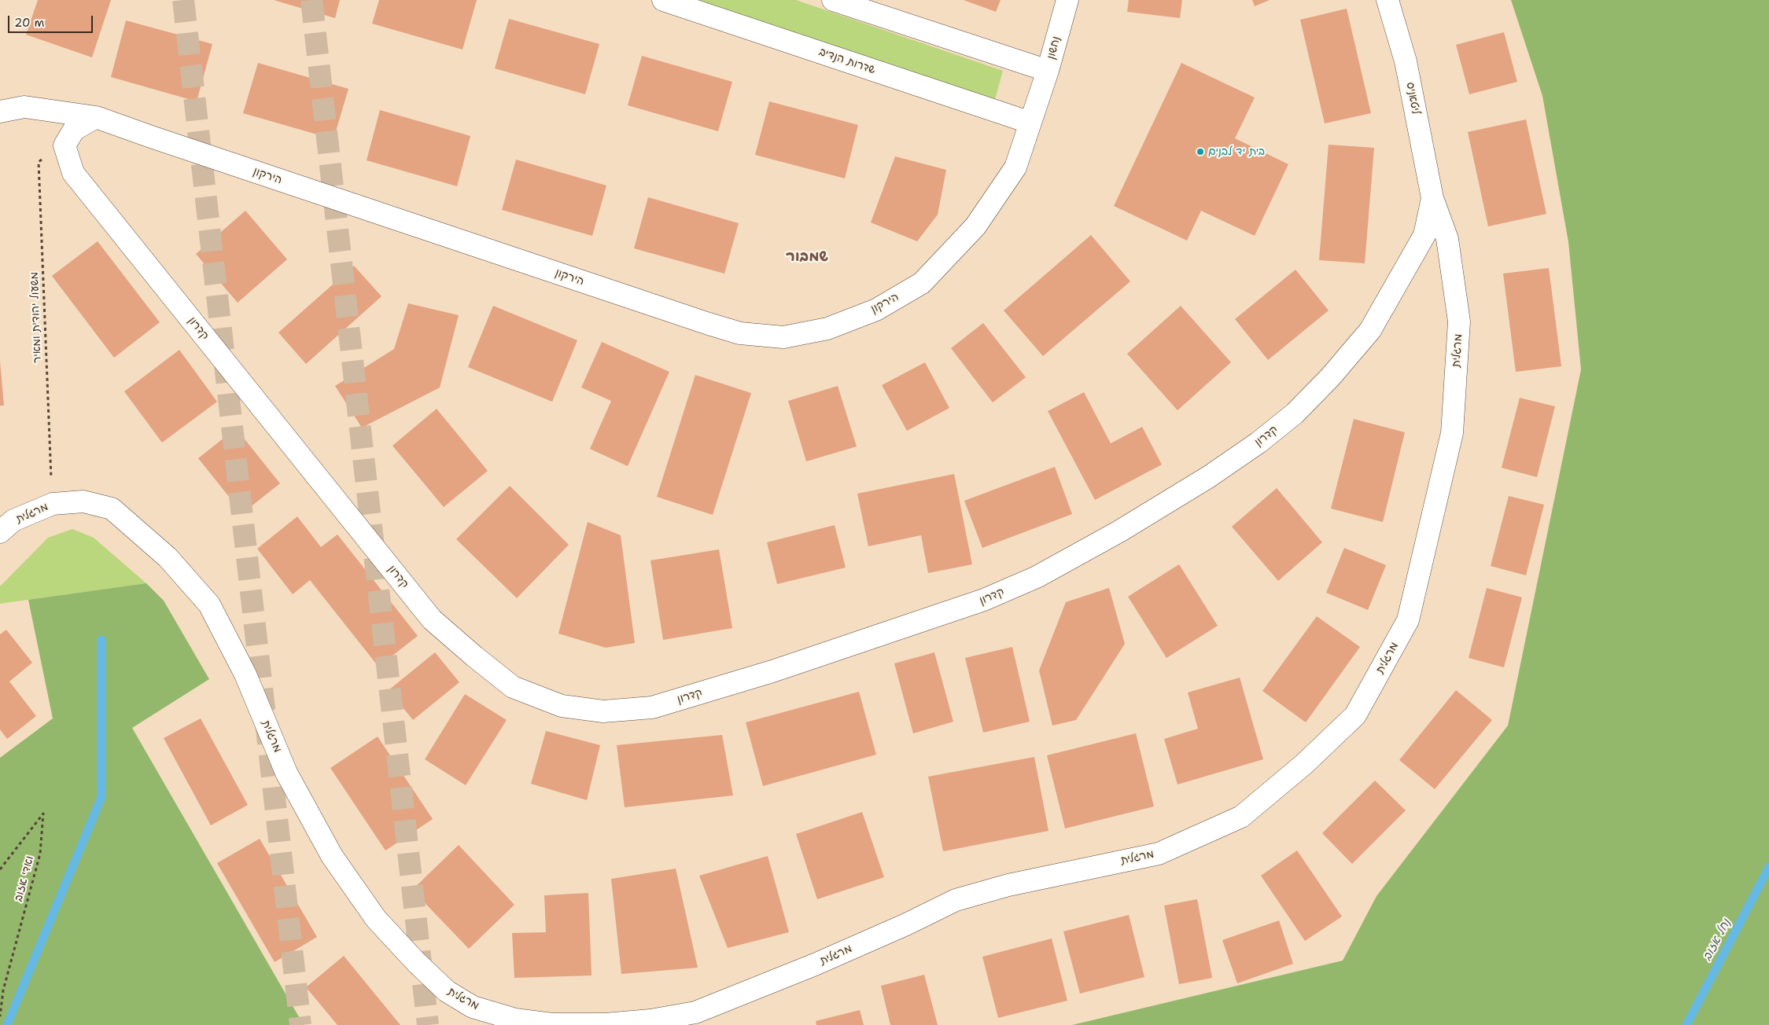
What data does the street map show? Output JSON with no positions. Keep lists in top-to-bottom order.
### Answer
{
  "streets": {
    "street": [
      "נחשון",
      "שדרות הנדיב",
      "ליטאניס",
      "הירקון",
      "קדרון",
      "מרגלית"
    ],
    "path": ["משעול יהודית ומאיר", "ואדי אזוב"]
  },
  "crossings": [
    ["נחשון", "הירקון"],
    ["שדרות הנדיב", "הירקון"],
    ["ליטאניס", "קדרון"],
    ["ליטאניס", "מרגלית"],
    ["משעול יהודית ומאיר", "קדרון"],
    ["משעול יהודית ומאיר", "מרגלית"],
    ["קדרון", "מרגלית"]
  ],
  "districts": ["שמבור"],
  "water": ["נחל אזוב"],
  "places": ["בית יד לבנים"],
  "scale_bar": "20 m"
}
